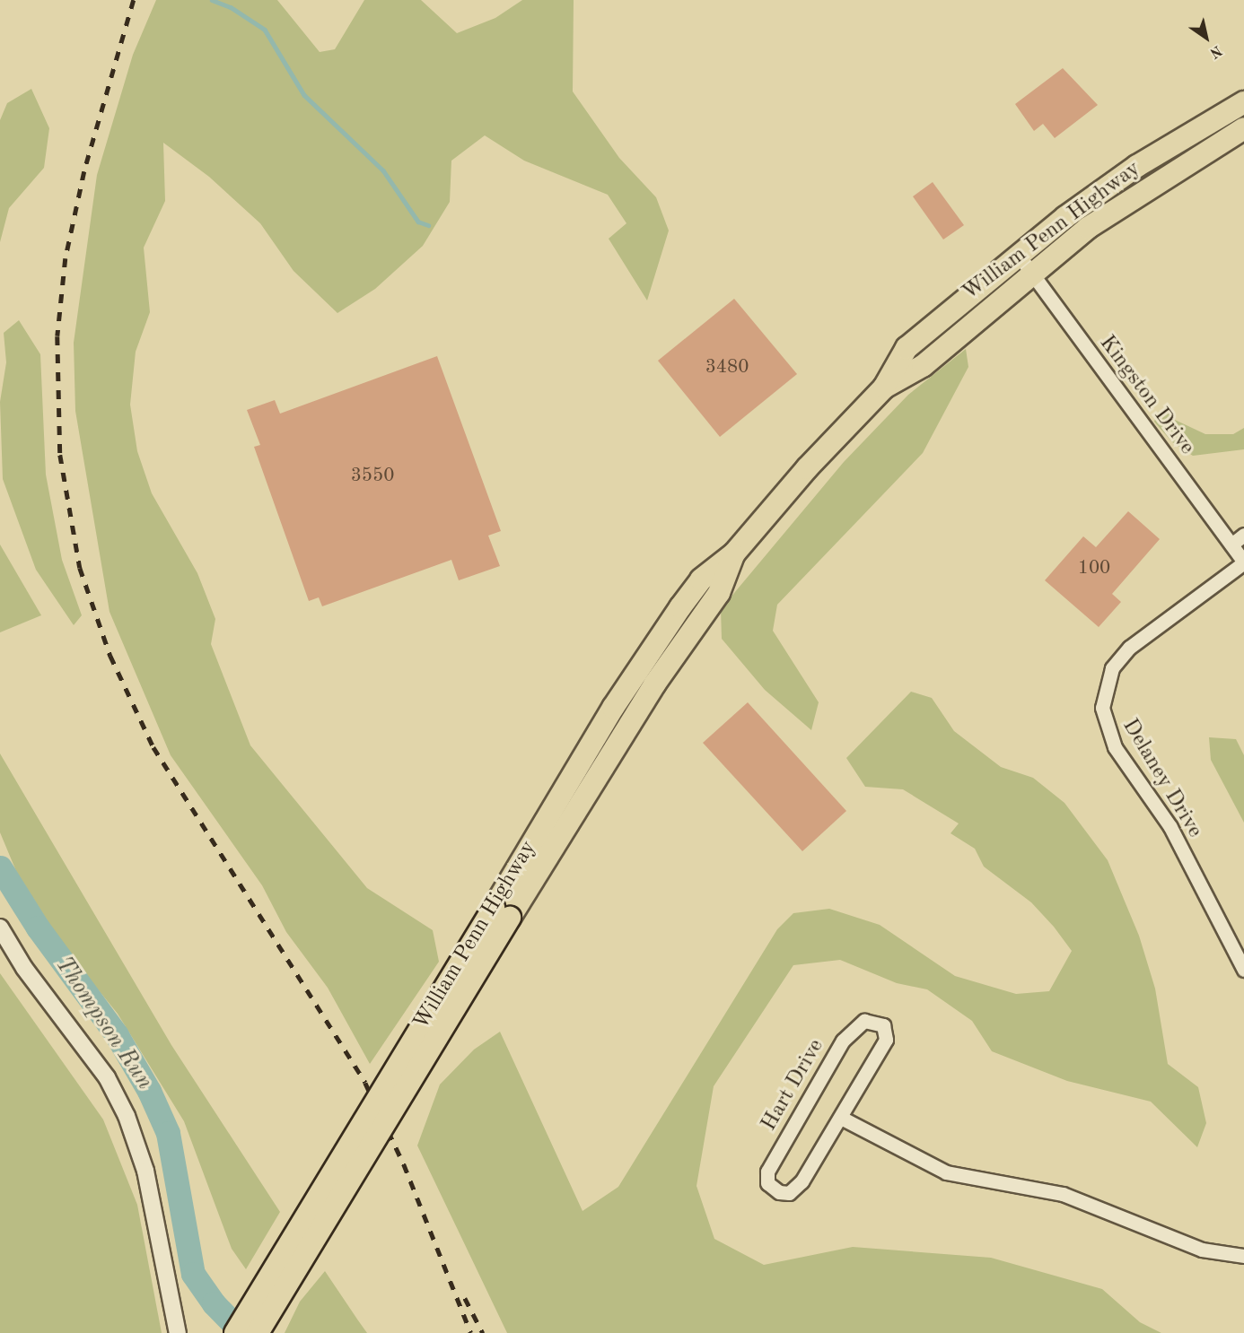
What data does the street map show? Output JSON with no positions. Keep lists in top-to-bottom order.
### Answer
{
  "streets": {
    "highway": ["William Penn Highway"],
    "street": ["Kingston Drive", "Delaney Drive", "Hart Drive"]
  },
  "crossings": [
    ["William Penn Highway", "Kingston Drive"],
    ["Kingston Drive", "Delaney Drive"]
  ],
  "water": ["Thompson Run"],
  "house_numbers": ["3480", "3550", "100"],
  "north": "bottom right"
}
